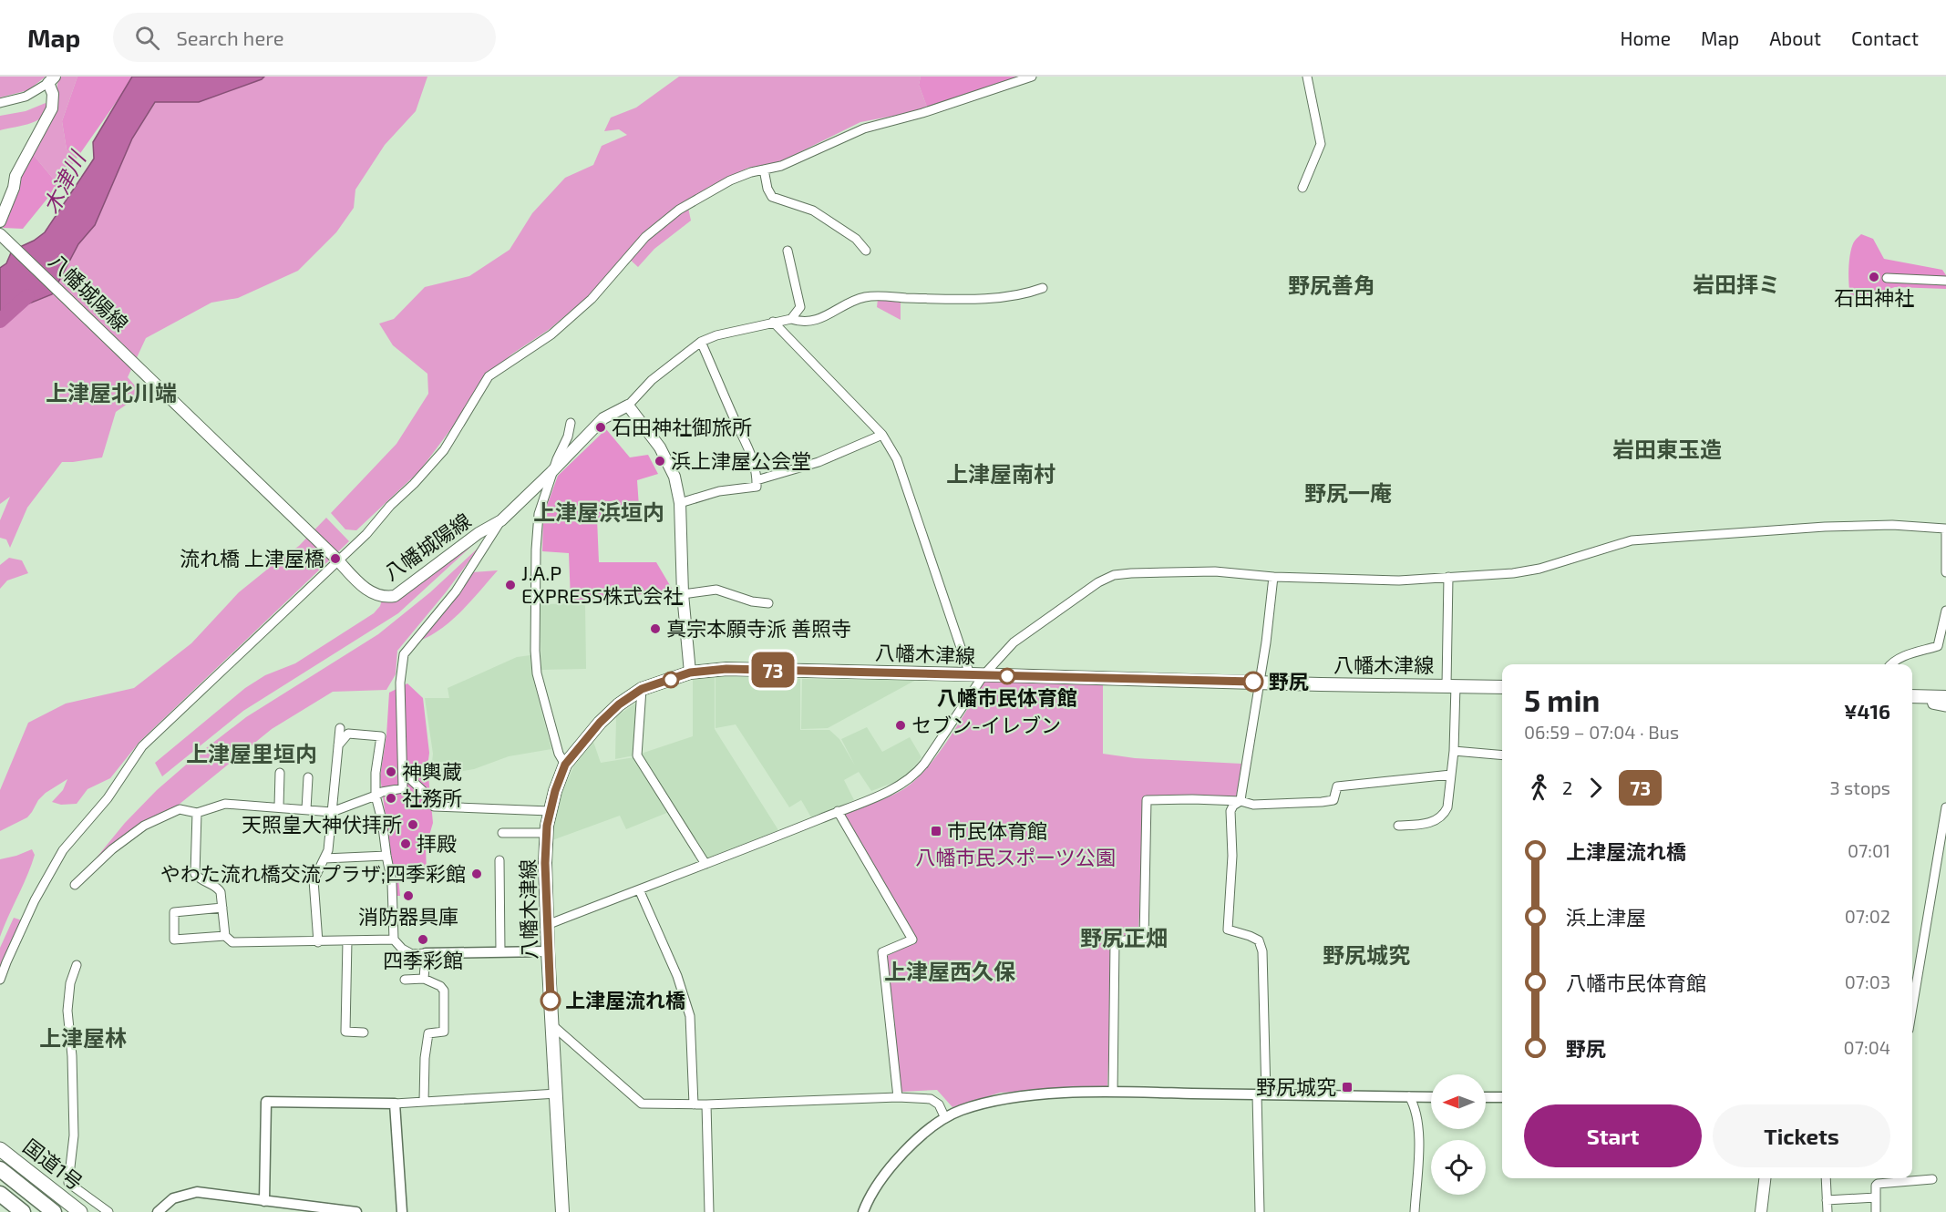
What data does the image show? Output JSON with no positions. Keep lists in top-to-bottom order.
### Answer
{
  "streets": {
    "highway": ["国道1号"],
    "main road": ["八幡城陽線", "八幡木津線"]
  },
  "districts": [
    "岩田拝ミ",
    "野尻善角",
    "上津屋北川端",
    "岩田東玉造",
    "上津屋南村",
    "野尻一庵",
    "上津屋浜垣内",
    "上津屋里垣内",
    "野尻正畑",
    "野尻城究",
    "上津屋西久保",
    "上津屋林"
  ],
  "water": ["木津川"],
  "parks": ["八幡市民スポーツ公園"],
  "places": {
    "other": [
      "石田神社",
      "石田神社御旅所",
      "浜上津屋公会堂",
      "流れ橋 上津屋橋",
      "J.A.P EXPRESS株式会社",
      "真宗本願寺派 善照寺",
      "八幡市民体育館",
      "野尻",
      "セブン-イレブン",
      "神輿蔵",
      "社務所",
      "天照皇大神伏拝所",
      "拝殿",
      "やわた流れ橋交流プラザ;四季彩館",
      "消防器具庫",
      "四季彩館",
      "上津屋流れ橋"
    ],
    "transit": ["市民体育館", "野尻城究"]
  },
  "lines": ["bus line 73"],
  "north": "left",
  "page": {
    "header": "Map",
    "search": "Search here",
    "nav": [
      "Home",
      "Map",
      "About",
      "Contact"
    ],
    "on_map": "73",
    "heading": ["5 min", "06:59 – 07:04 · Bus", "¥416"],
    "legs": ["2", "73", "3 stops"],
    "list": [
      {
        "name": "上津屋流れ橋",
        "value": "07:01"
      },
      {
        "name": "浜上津屋",
        "value": "07:02"
      },
      {
        "name": "八幡市民体育館",
        "value": "07:03"
      },
      {
        "name": "野尻",
        "value": "07:04"
      }
    ],
    "buttons": ["Start", "Tickets"]
  }
}
